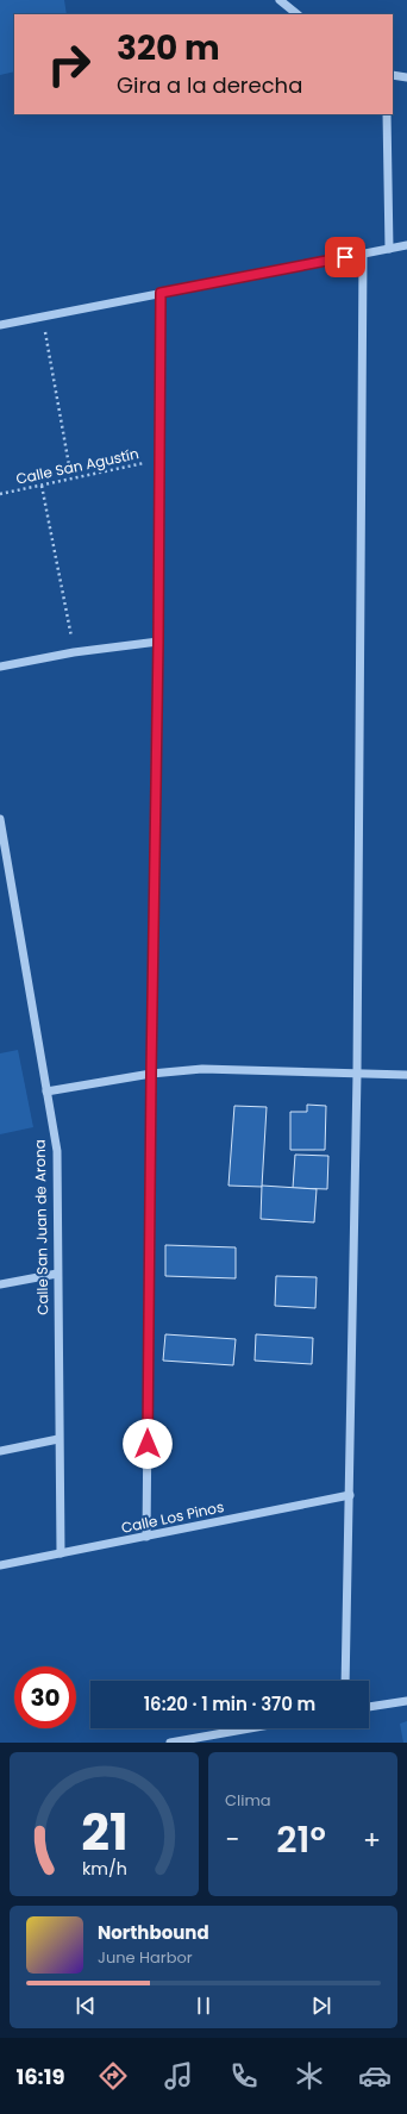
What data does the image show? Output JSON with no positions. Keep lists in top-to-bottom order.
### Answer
{
  "streets": {
    "street": ["Calle San Juan de Arona", "Calle Los Pinos"],
    "path": ["Calle San Agustín"]
  },
  "crossings": [
    ["Calle San Juan de Arona", "Calle Los Pinos"]
  ],
  "page": {
    "turn": ["320 m", "Gira a la derecha"],
    "limit": "30",
    "trip": "16:20 · 1 min · 370 m",
    "tile": "Clima",
    "heat": ["−", "21°", "+"],
    "song": ["Northbound", "June Harbor"],
    "tabs": "16:19",
    "gauge": ["21", "km/h"]
  }
}
